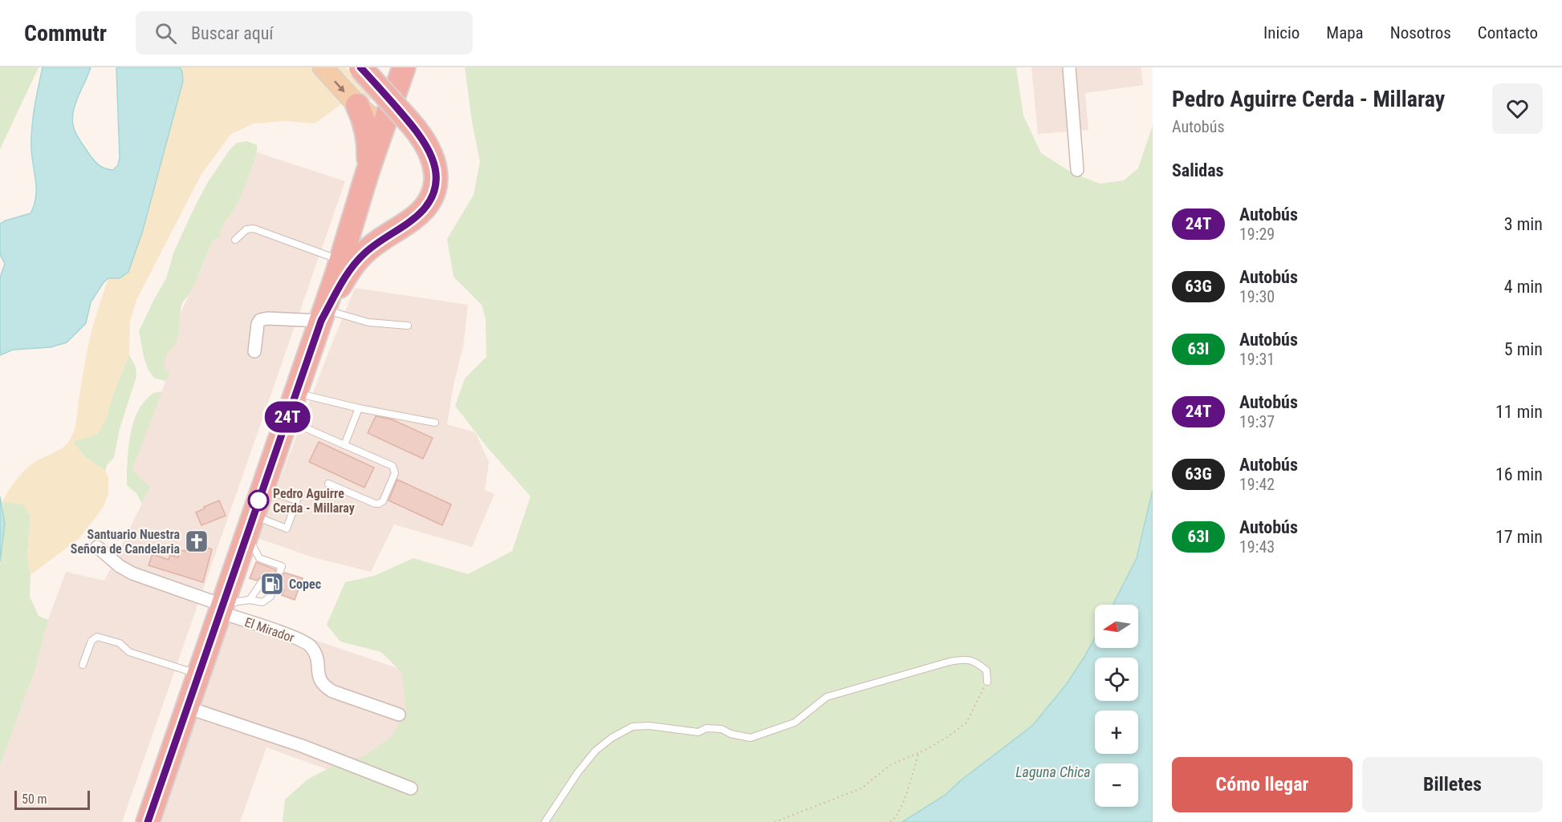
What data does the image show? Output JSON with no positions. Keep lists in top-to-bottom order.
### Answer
{
  "streets": {
    "street": ["El Mirador"]
  },
  "water": ["Laguna Chica"],
  "places": {
    "other": ["Pedro Aguirre Cerda - Millaray"],
    "church": ["Santuario Nuestra Señora de Candelaria"],
    "fuel station": ["Copec"]
  },
  "lines": ["bus line 24T"],
  "scale_bar": "50 m",
  "north": "left",
  "page": {
    "header": "Commutr",
    "search": "Buscar aquí",
    "nav": [
      "Inicio",
      "Mapa",
      "Nosotros",
      "Contacto"
    ],
    "on_map": "24T",
    "heading": [
      ["Pedro Aguirre Cerda - Millaray", "Autobús"],
      "Salidas"
    ],
    "list": [
      {
        "mark": "24T",
        "name": "Autobús",
        "note": "19:29",
        "value": "3 min"
      },
      {
        "mark": "63G",
        "name": "Autobús",
        "note": "19:30",
        "value": "4 min"
      },
      {
        "mark": "63I",
        "name": "Autobús",
        "note": "19:31",
        "value": "5 min"
      },
      {
        "mark": "24T",
        "name": "Autobús",
        "note": "19:37",
        "value": "11 min"
      },
      {
        "mark": "63G",
        "name": "Autobús",
        "note": "19:42",
        "value": "16 min"
      },
      {
        "mark": "63I",
        "name": "Autobús",
        "note": "19:43",
        "value": "17 min"
      }
    ],
    "map_buttons": ["+", "−"],
    "buttons": ["Cómo llegar", "Billetes"],
    "scale": "50 m"
  }
}
